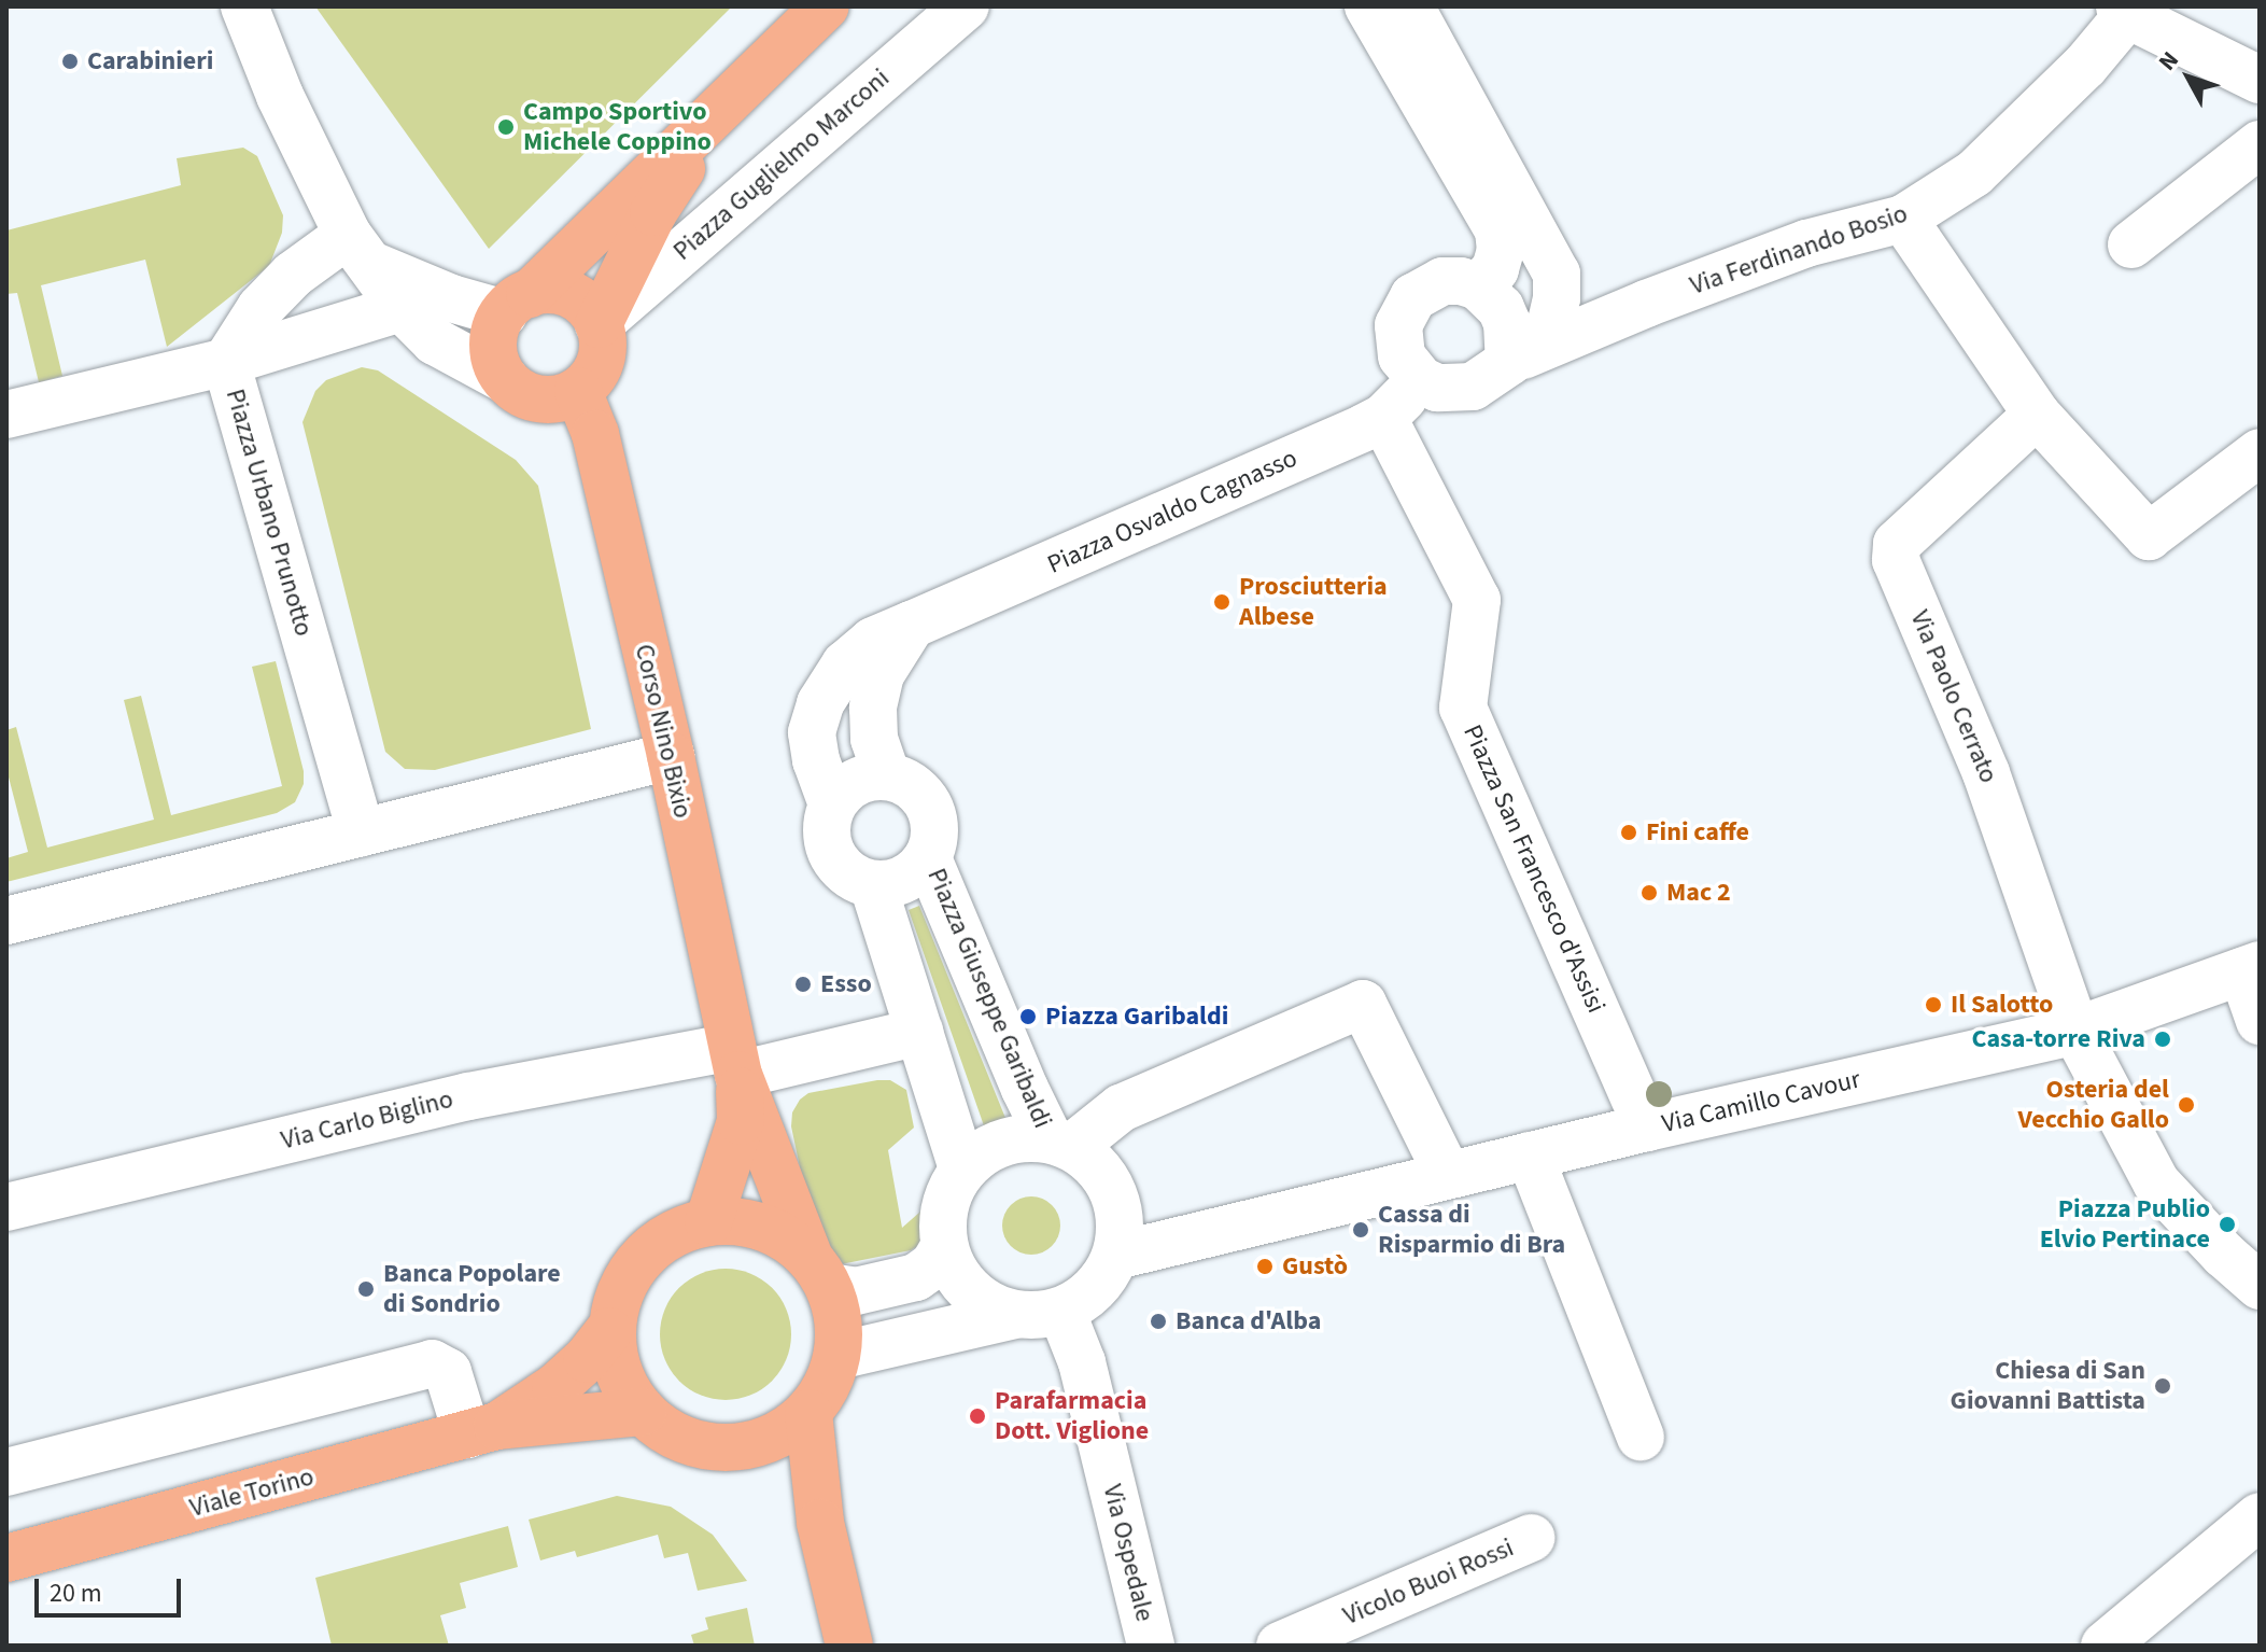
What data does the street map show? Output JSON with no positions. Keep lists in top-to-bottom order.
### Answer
{
  "streets": {
    "main road": ["Corso Nino Bixio", "Viale Torino"],
    "street": [
      "Piazza Guglielmo Marconi",
      "Via Ferdinando Bosio",
      "Piazza Osvaldo Cagnasso",
      "Piazza Urbano Prunotto",
      "Via Paolo Cerrato",
      "Piazza San Francesco d'Assisi",
      "Piazza Giuseppe Garibaldi",
      "Via Camillo Cavour",
      "Via Carlo Biglino",
      "Via Ospedale",
      "Vicolo Buoi Rossi"
    ]
  },
  "crossings": [
    ["Piazza Guglielmo Marconi", "Corso Nino Bixio"],
    ["Via Ferdinando Bosio", "Piazza Osvaldo Cagnasso"],
    ["Piazza Osvaldo Cagnasso", "Piazza San Francesco d'Assisi"],
    ["Piazza Osvaldo Cagnasso", "Piazza Giuseppe Garibaldi"],
    ["Via Paolo Cerrato", "Via Camillo Cavour"],
    ["Corso Nino Bixio", "Via Carlo Biglino"],
    ["Corso Nino Bixio", "Viale Torino"],
    ["Piazza San Francesco d'Assisi", "Via Camillo Cavour"],
    ["Piazza Giuseppe Garibaldi", "Via Camillo Cavour"],
    ["Piazza Giuseppe Garibaldi", "Via Ospedale"],
    ["Via Camillo Cavour", "Via Ospedale"]
  ],
  "places": [
    "Carabinieri",
    "Campo Sportivo Michele Coppino",
    "Prosciutteria Albese",
    "Fini caffe",
    "Mac 2",
    "Esso",
    "Il Salotto",
    "Piazza Garibaldi",
    "Casa-torre Riva",
    "Osteria del Vecchio Gallo",
    "Piazza Publio Elvio Pertinace",
    "Cassa di Risparmio di Bra",
    "Gustò",
    "Banca Popolare di Sondrio",
    "Banca d'Alba",
    "Chiesa di San Giovanni Battista",
    "Parafarmacia Dott. Viglione"
  ],
  "scale_bar": "20 m",
  "north": "top left"
}
